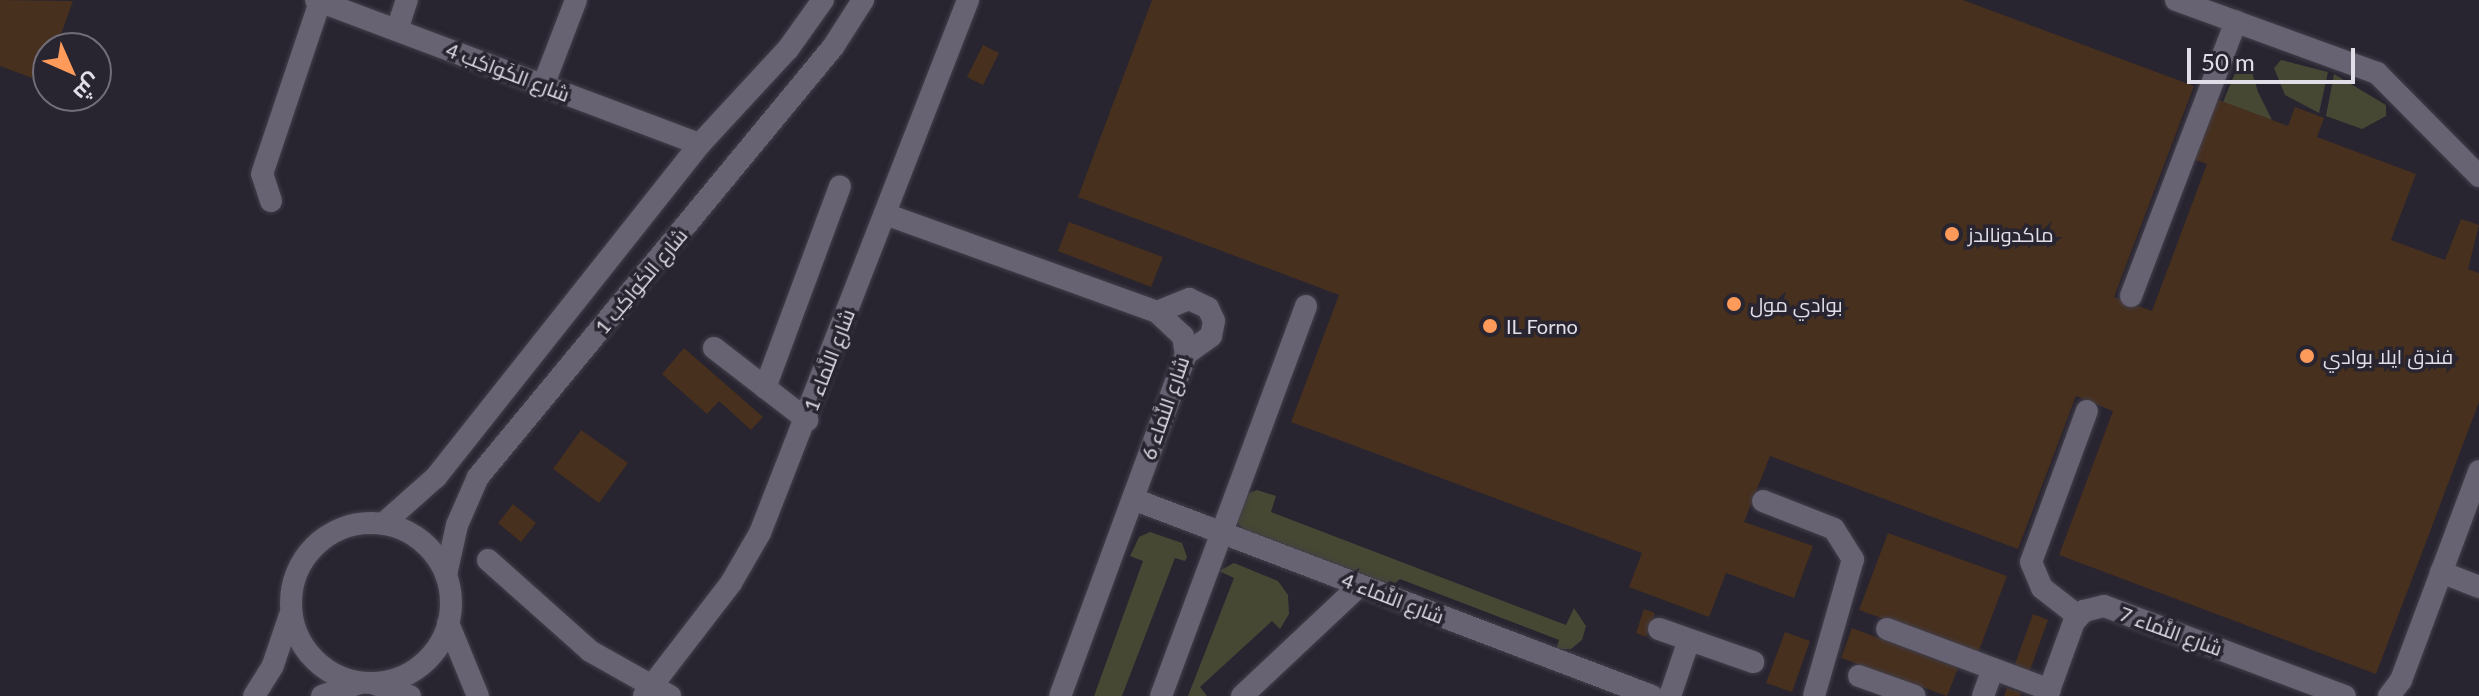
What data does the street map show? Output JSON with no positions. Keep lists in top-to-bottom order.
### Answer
{
  "streets": {
    "street": [
      "شارع الكَواكِب 4",
      "شارع الكَواكِب 1",
      "شارع النَّماء 1",
      "شارع النَّماء 6",
      "شارع النَّماء 4",
      "شارع النَّماء 7"
    ]
  },
  "crossings": [
    ["شارع الكَواكِب 4", "شارع الكَواكِب 1"],
    ["شارع النَّماء 1", "شارع النَّماء 6"],
    ["شارع النَّماء 6", "شارع النَّماء 4"]
  ],
  "places": [
    "ماكدونالدز",
    "بوادي مول",
    "IL Forno",
    "فندق ايلا بوادي"
  ],
  "scale_bar": "50 m",
  "north": "bottom right"
}
